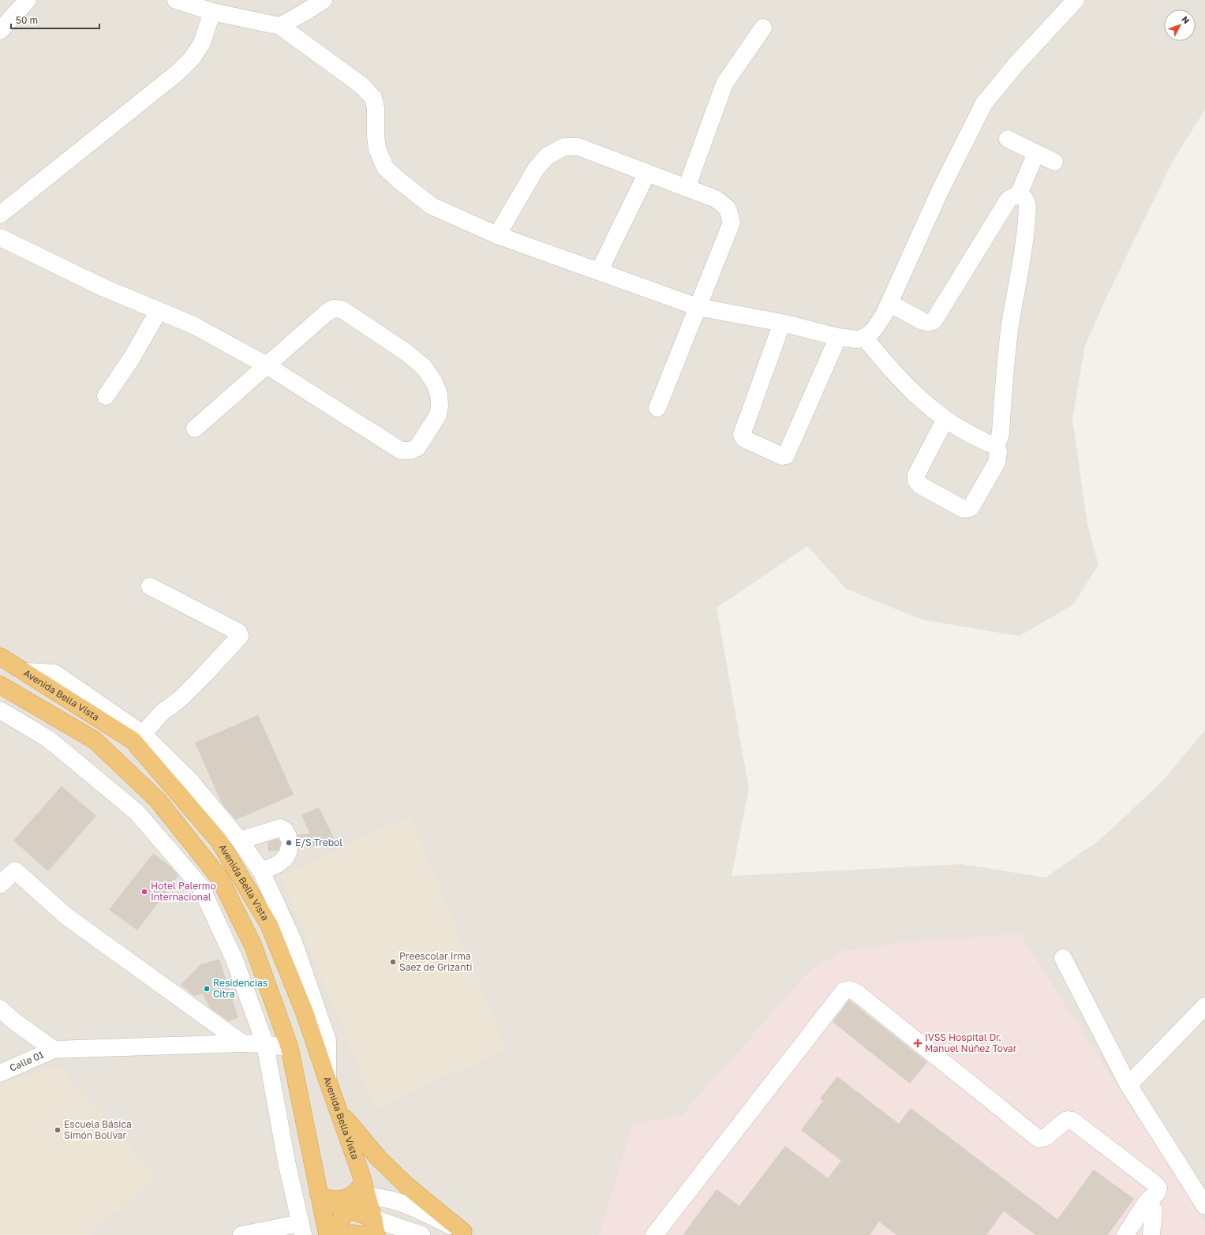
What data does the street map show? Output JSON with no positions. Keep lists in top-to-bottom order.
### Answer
{
  "streets": {
    "highway": ["Avenida Bella Vista"],
    "street": ["Calle 01"]
  },
  "places": {
    "other": [
      "E/S Trebol",
      "Hotel Palermo Internacional",
      "Preescolar Irma Saez de Grizanti",
      "Residencias Citra",
      "Escuela Básica Simón Bolívar"
    ],
    "health": ["IVSS Hospital Dr. Manuel Núñez Tovar"]
  },
  "scale_bar": "50 m",
  "north": "top right"
}
